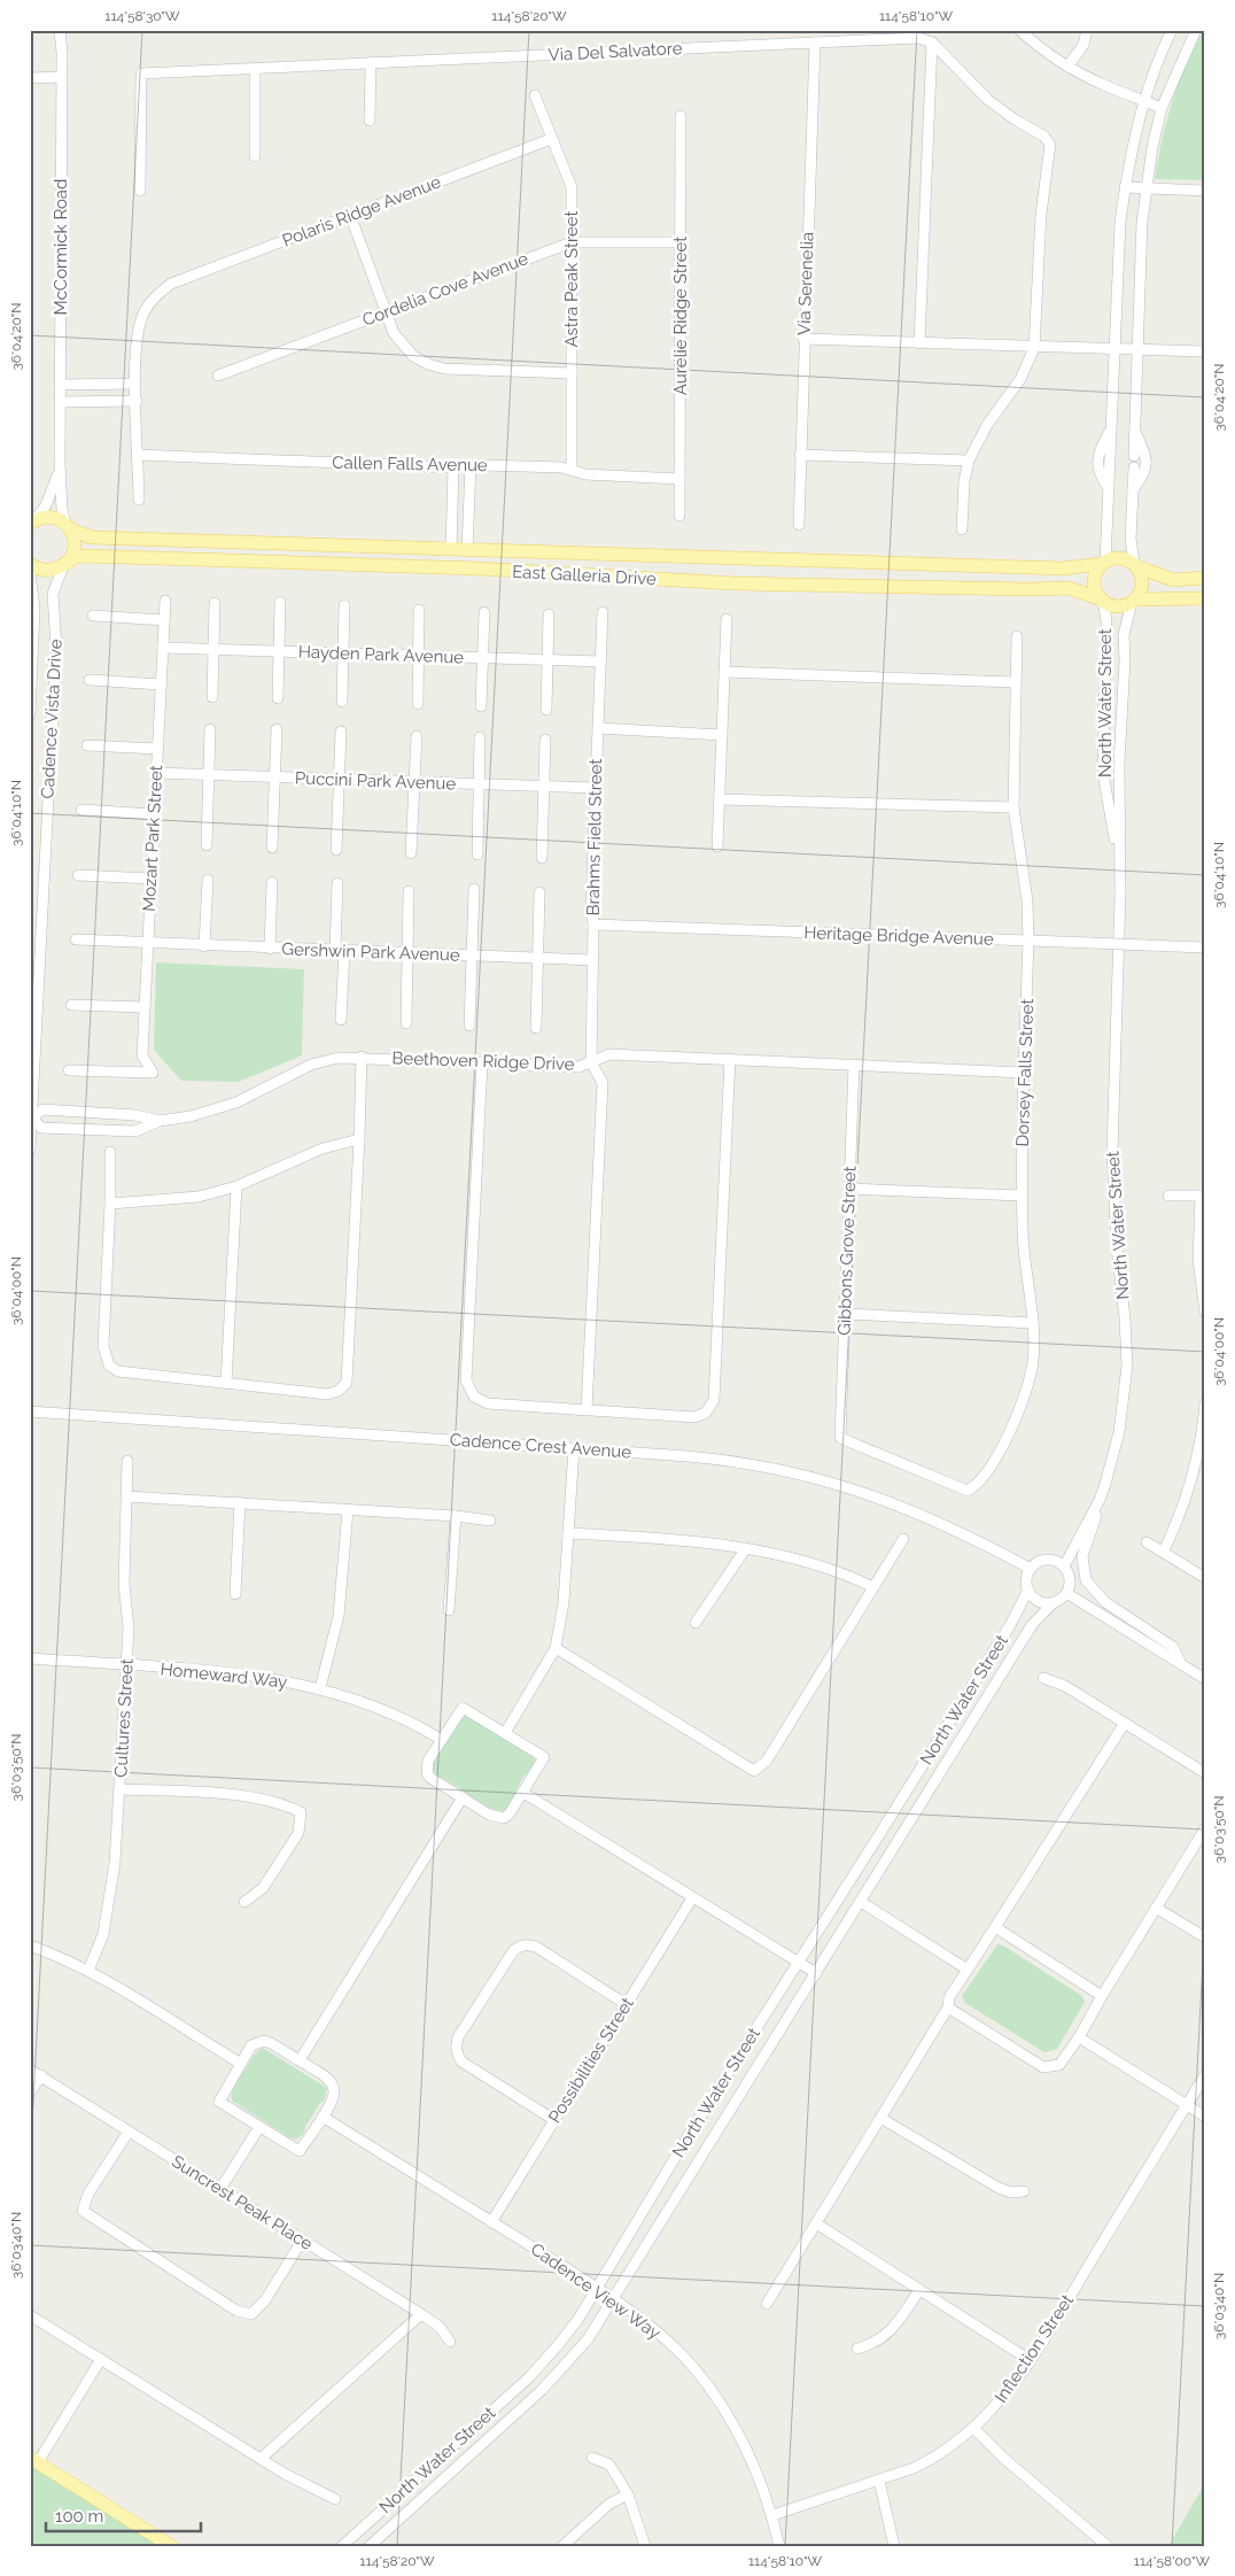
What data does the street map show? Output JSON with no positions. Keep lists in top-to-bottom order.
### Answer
{
  "streets": {
    "main road": ["East Galleria Drive"],
    "street": [
      "Via Del Salvatore",
      "Polaris Ridge Avenue",
      "McCormick Road",
      "Astra Peak Street",
      "Via Serenelia",
      "Cordelia Cove Avenue",
      "Aurelie Ridge Street",
      "Callen Falls Avenue",
      "Hayden Park Avenue",
      "North Water Street",
      "Cadence Vista Drive",
      "Puccini Park Avenue",
      "Brahms Field Street",
      "Mozart Park Street",
      "Heritage Bridge Avenue",
      "Gershwin Park Avenue",
      "Beethoven Ridge Drive",
      "Dorsey Falls Street",
      "Gibbons Grove Street",
      "Cadence Crest Avenue",
      "Homeward Way",
      "Cultures Street",
      "Possibilities Street",
      "Suncrest Peak Place",
      "Cadence View Way",
      "Inflection Street"
    ]
  },
  "crossings": [
    ["Via Del Salvatore", "Via Serenelia"],
    ["Polaris Ridge Avenue", "Astra Peak Street"],
    ["Polaris Ridge Avenue", "Callen Falls Avenue"],
    ["McCormick Road", "East Galleria Drive"],
    ["Astra Peak Street", "Cordelia Cove Avenue"],
    ["Astra Peak Street", "Callen Falls Avenue"],
    ["Cordelia Cove Avenue", "Aurelie Ridge Street"],
    ["Aurelie Ridge Street", "Callen Falls Avenue"],
    ["East Galleria Drive", "North Water Street"],
    ["East Galleria Drive", "Cadence Vista Drive"],
    ["Hayden Park Avenue", "Brahms Field Street"],
    ["Hayden Park Avenue", "Mozart Park Street"],
    ["North Water Street", "Cadence Crest Avenue"],
    ["North Water Street", "Cadence View Way"],
    ["Cadence Vista Drive", "Beethoven Ridge Drive"],
    ["Puccini Park Avenue", "Brahms Field Street"],
    ["Puccini Park Avenue", "Mozart Park Street"],
    ["Brahms Field Street", "Heritage Bridge Avenue"],
    ["Brahms Field Street", "Gershwin Park Avenue"],
    ["Brahms Field Street", "Beethoven Ridge Drive"],
    ["Mozart Park Street", "Gershwin Park Avenue"],
    ["Heritage Bridge Avenue", "Dorsey Falls Street"],
    ["Beethoven Ridge Drive", "Dorsey Falls Street"],
    ["Beethoven Ridge Drive", "Gibbons Grove Street"],
    ["Dorsey Falls Street", "Gibbons Grove Street"],
    ["Homeward Way", "Cultures Street"],
    ["Possibilities Street", "Cadence View Way"],
    ["Cadence View Way", "Inflection Street"]
  ],
  "scale_bar": "100 m",
  "coordinates": [
    "114°58'30\"W",
    "114°58'20\"W",
    "114°58'10\"W",
    "36°04'20\"N",
    "36°04'10\"N",
    "36°04'00\"N",
    "36°03'50\"N",
    "36°03'40\"N",
    "114°58'00\"W"
  ]
}
